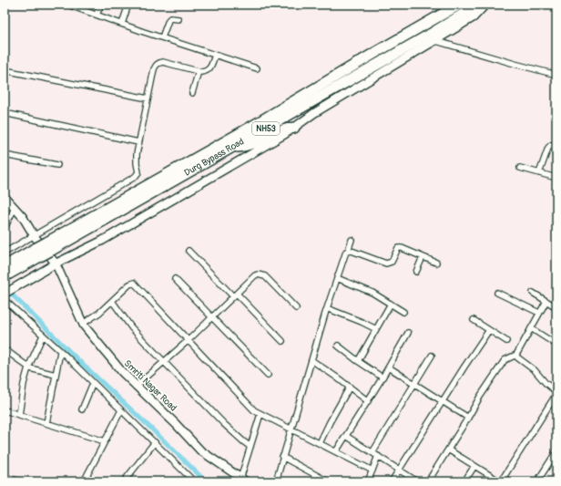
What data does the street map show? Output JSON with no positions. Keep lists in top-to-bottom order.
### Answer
{
  "streets": {
    "highway": ["NH53", "Durg Bypass Road"],
    "street": ["Smriti Nagar Road"]
  }
}
